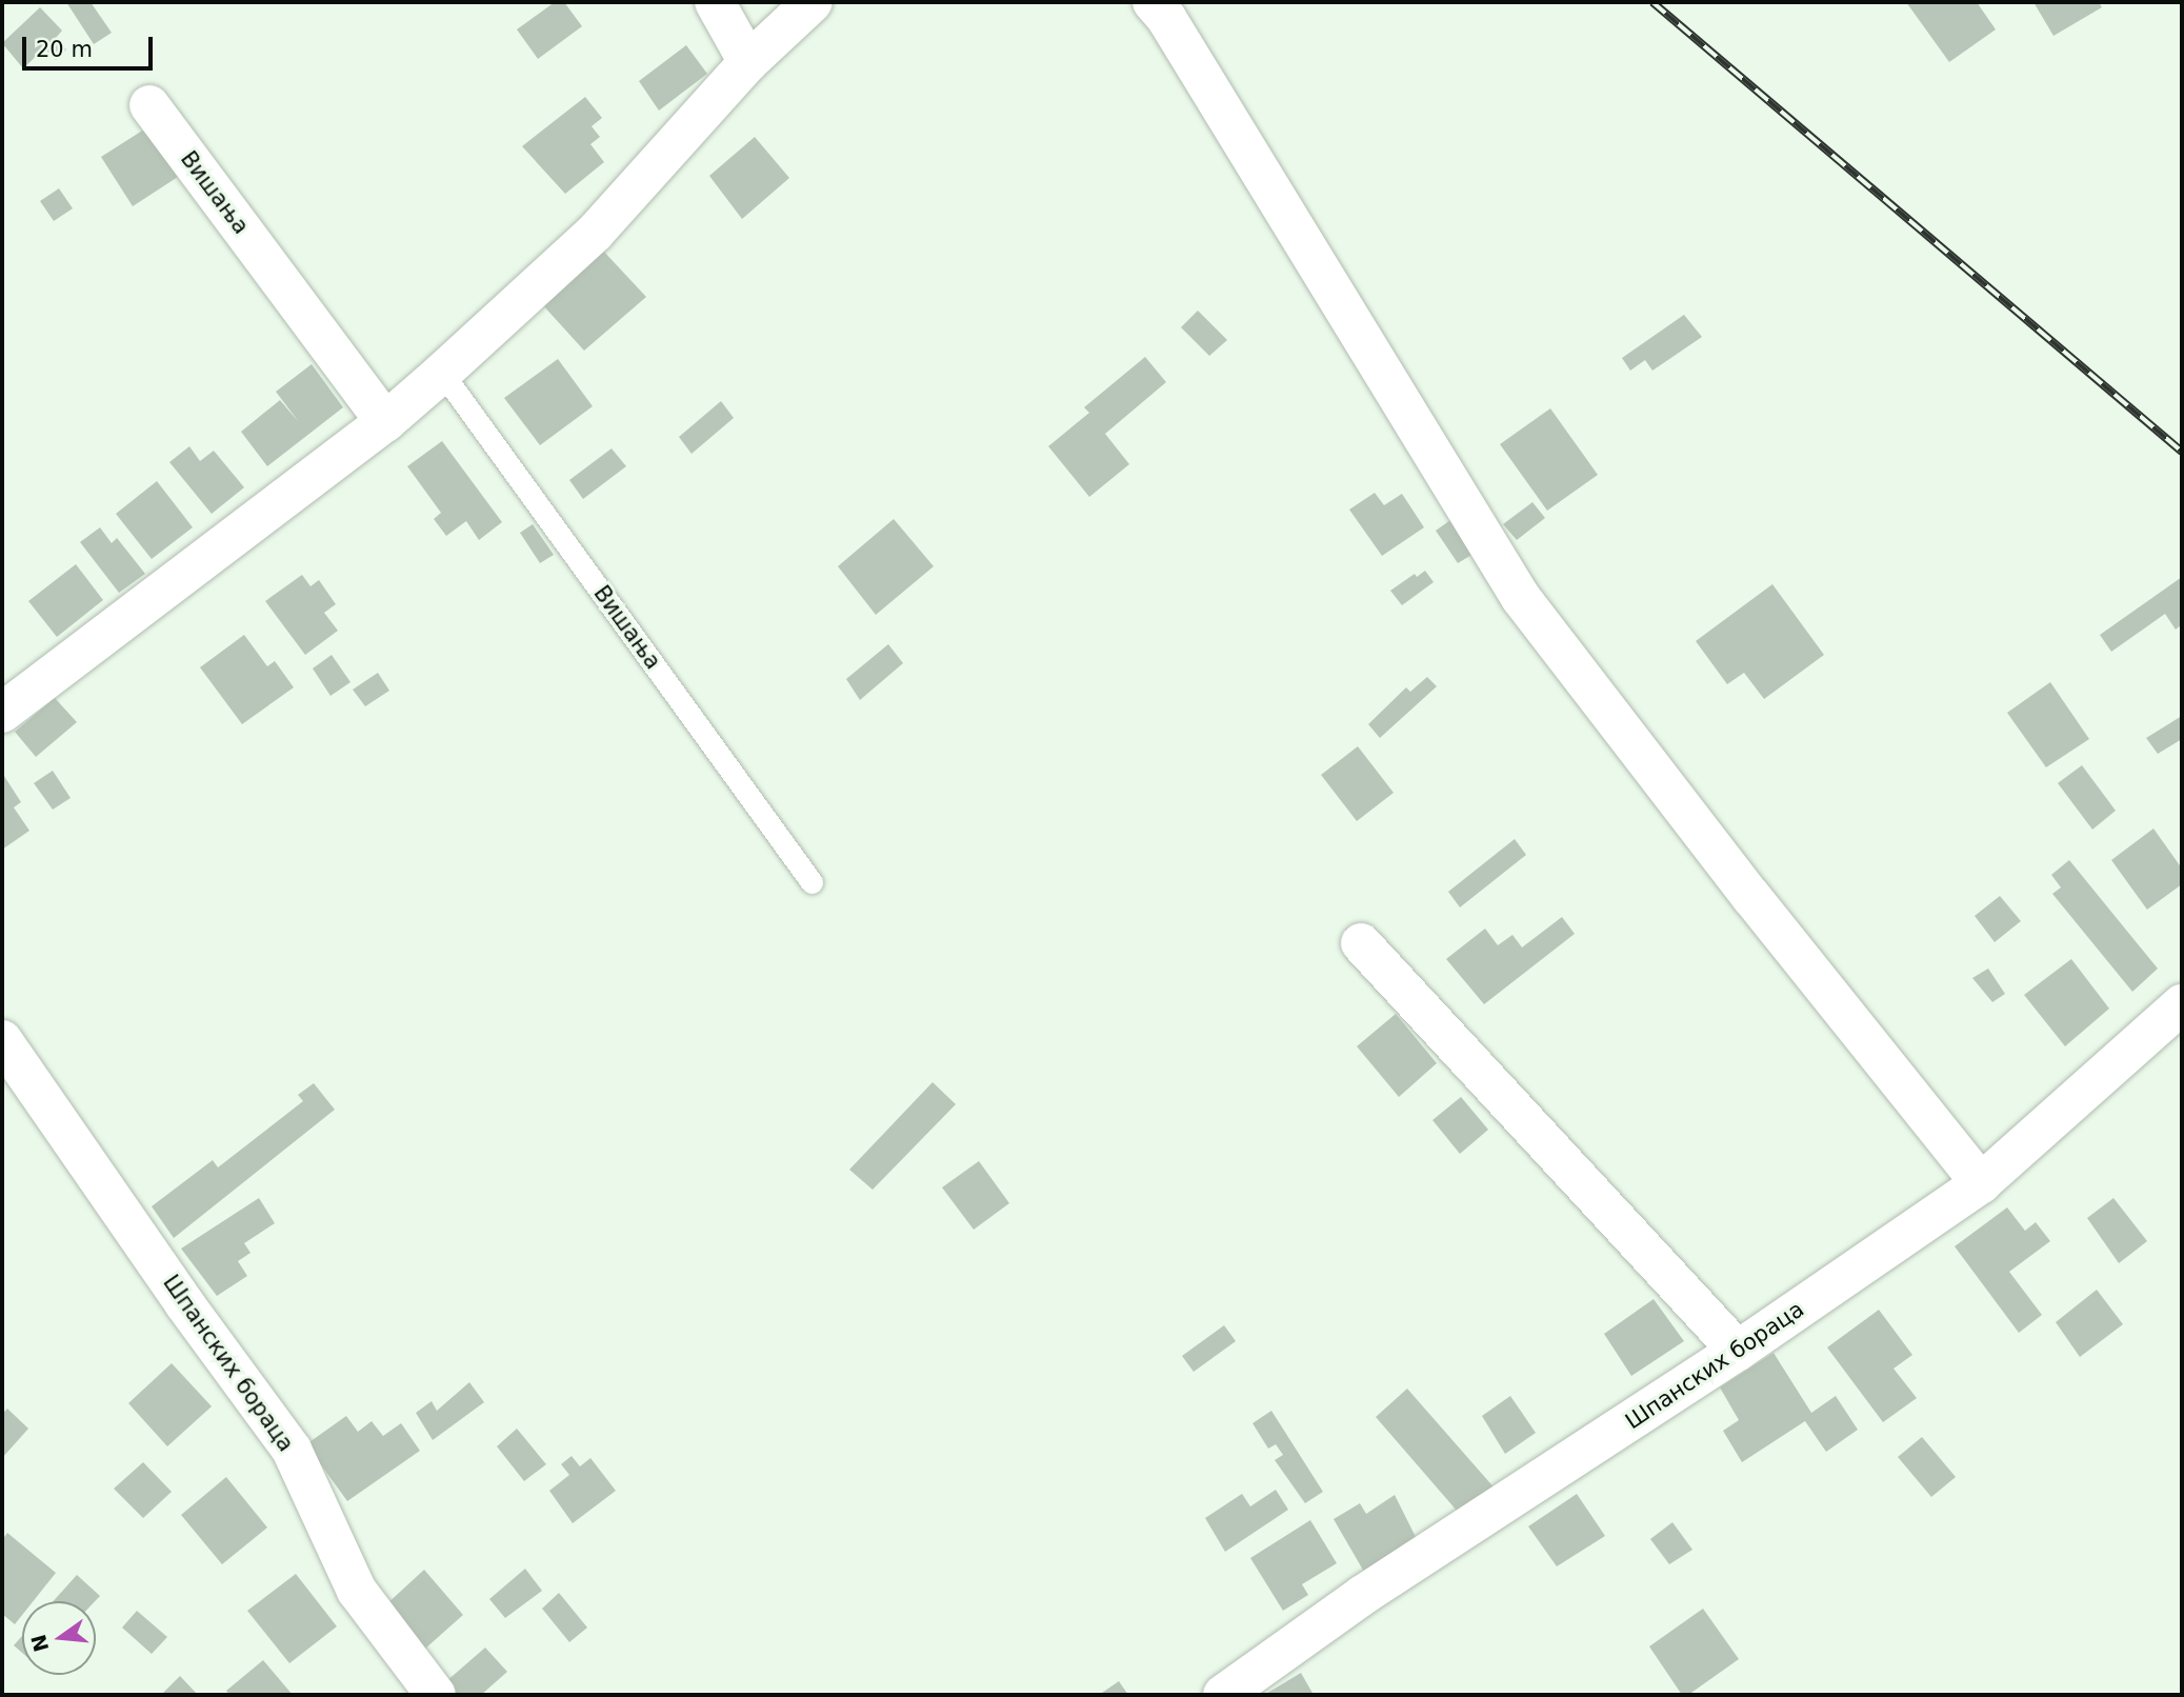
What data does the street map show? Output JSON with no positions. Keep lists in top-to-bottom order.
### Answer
{
  "streets": {
    "street": ["Вишања", "Шпанских бораца"]
  },
  "scale_bar": "20 m",
  "north": "left"
}
